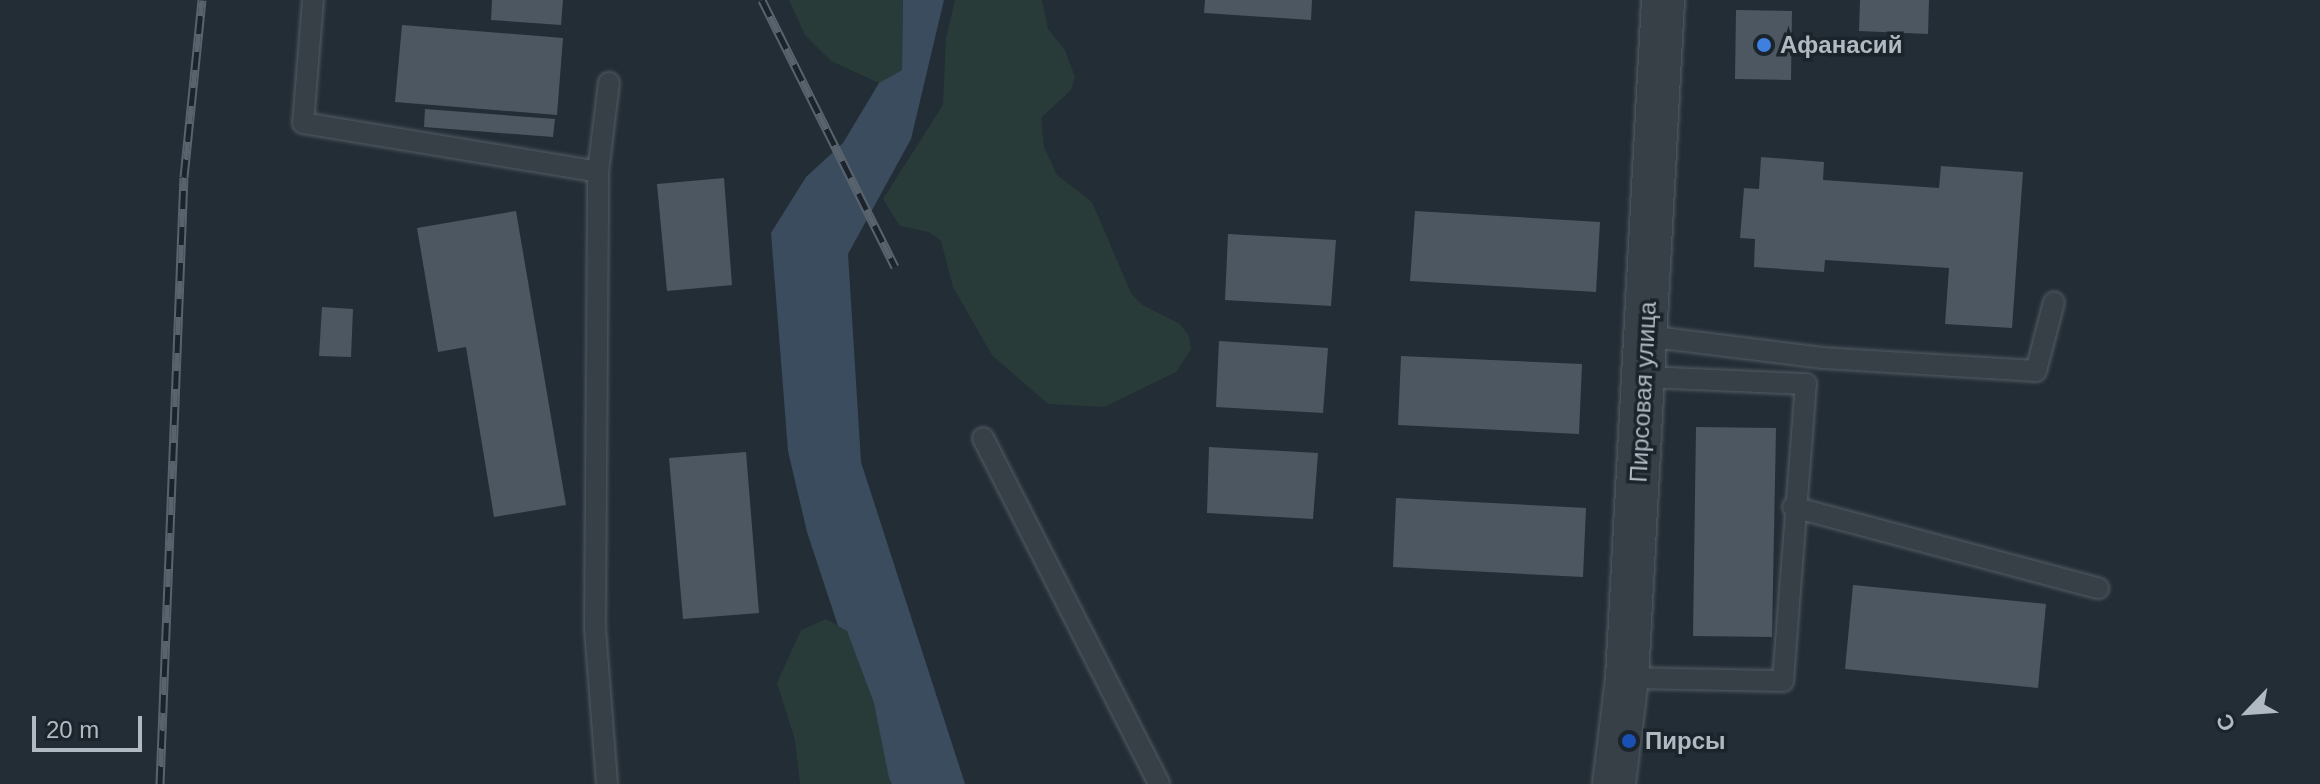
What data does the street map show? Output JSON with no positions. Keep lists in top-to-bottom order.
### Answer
{
  "streets": {
    "street": ["Пирсовая улица"]
  },
  "places": ["Афанасий", "Пирсы"],
  "scale_bar": "20 m",
  "north": "bottom left"
}
